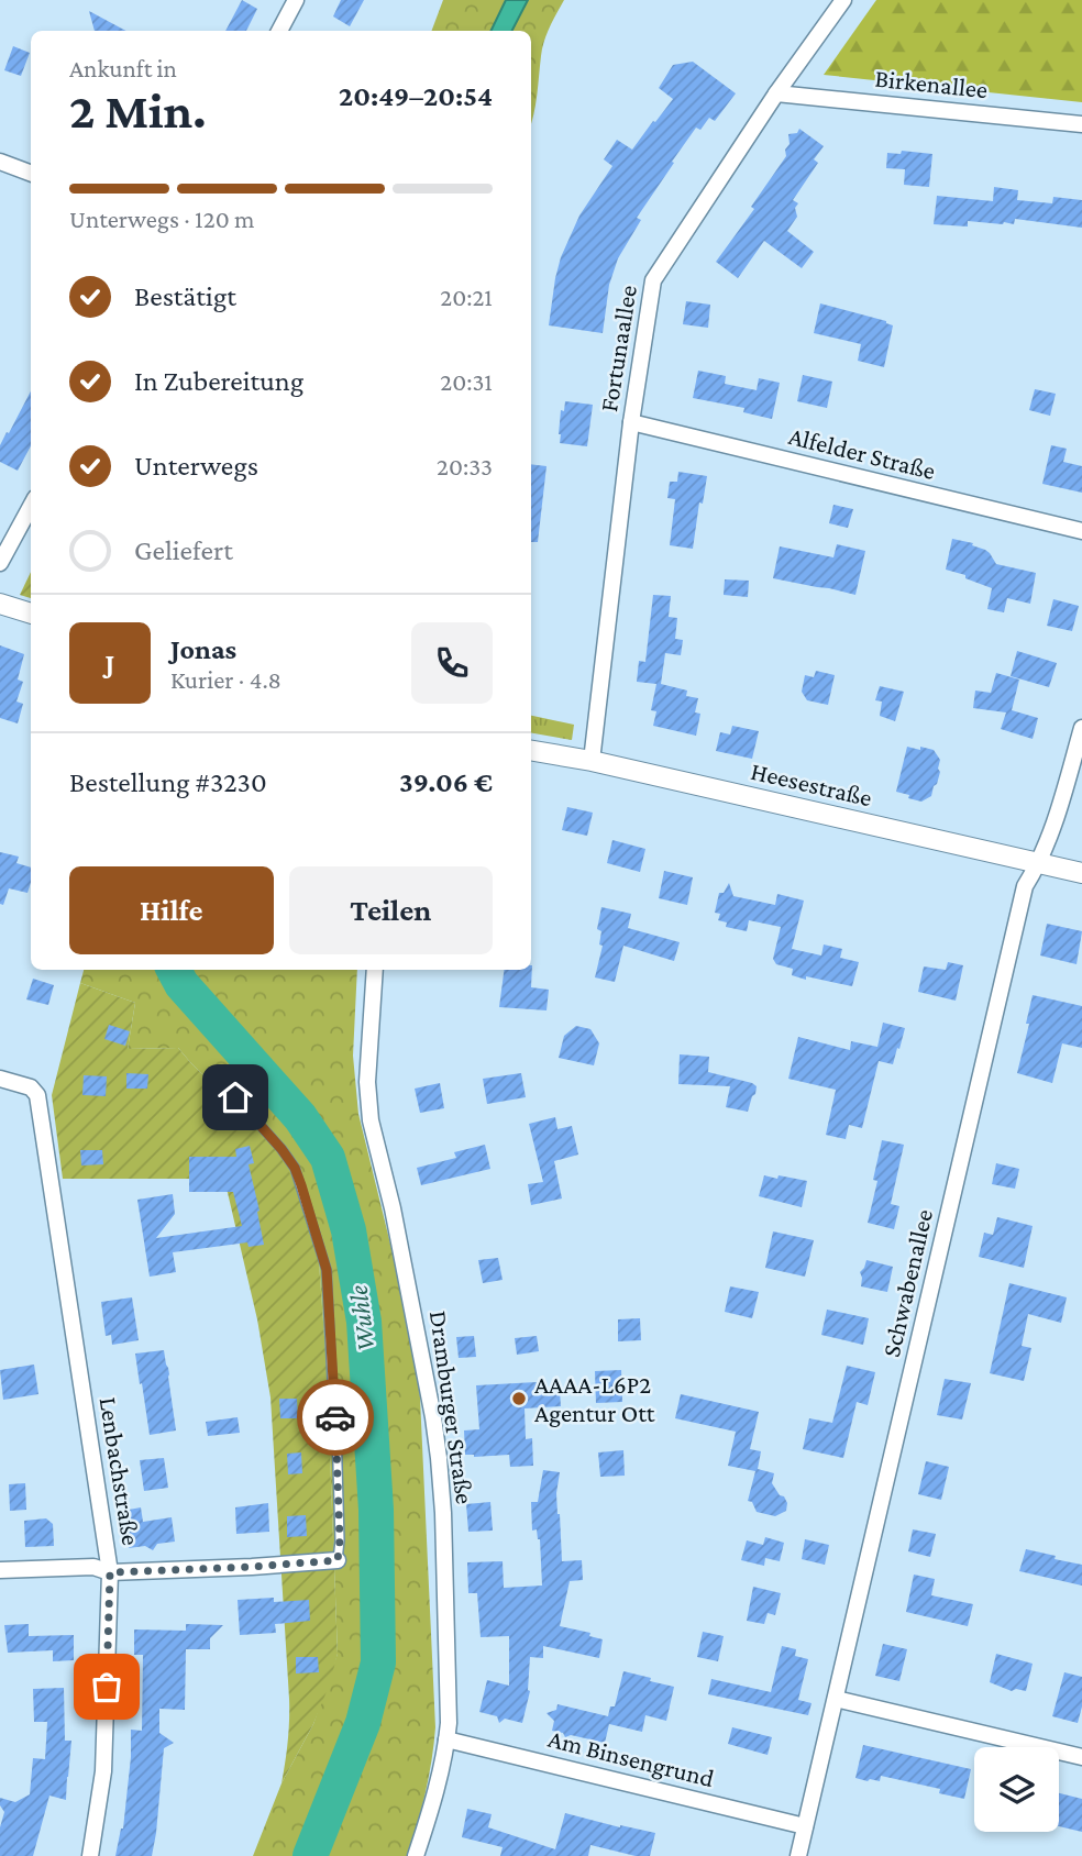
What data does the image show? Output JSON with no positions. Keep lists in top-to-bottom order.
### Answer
{
  "streets": {
    "street": [
      "Birkenallee",
      "Fortunaallee",
      "Alfelder Straße",
      "Heesestraße",
      "Schwabenallee",
      "Dramburger Straße",
      "Lenbachstraße",
      "Am Binsengrund"
    ]
  },
  "crossings": [
    ["Birkenallee", "Fortunaallee"],
    ["Fortunaallee", "Alfelder Straße"],
    ["Fortunaallee", "Heesestraße"],
    ["Heesestraße", "Schwabenallee"],
    ["Schwabenallee", "Am Binsengrund"],
    ["Dramburger Straße", "Am Binsengrund"]
  ],
  "water": ["Wuhle"],
  "places": ["AAAA-L6P2 Agentur Ott"],
  "page": {
    "heading": ["2 Min.", "Ankunft in", "20:49–20:54"],
    "panel": [
      "Jonas",
      "Kurier · 4.8",
      "Bestellung #3230",
      "39.06 €"
    ],
    "bar": "Unterwegs · 120 m",
    "list": [
      ["Bestätigt", "20:21"],
      ["In Zubereitung", "20:31"],
      ["Unterwegs", "20:33"],
      "Geliefert"
    ],
    "round": "J",
    "buttons": ["Hilfe", "Teilen"]
  }
}
